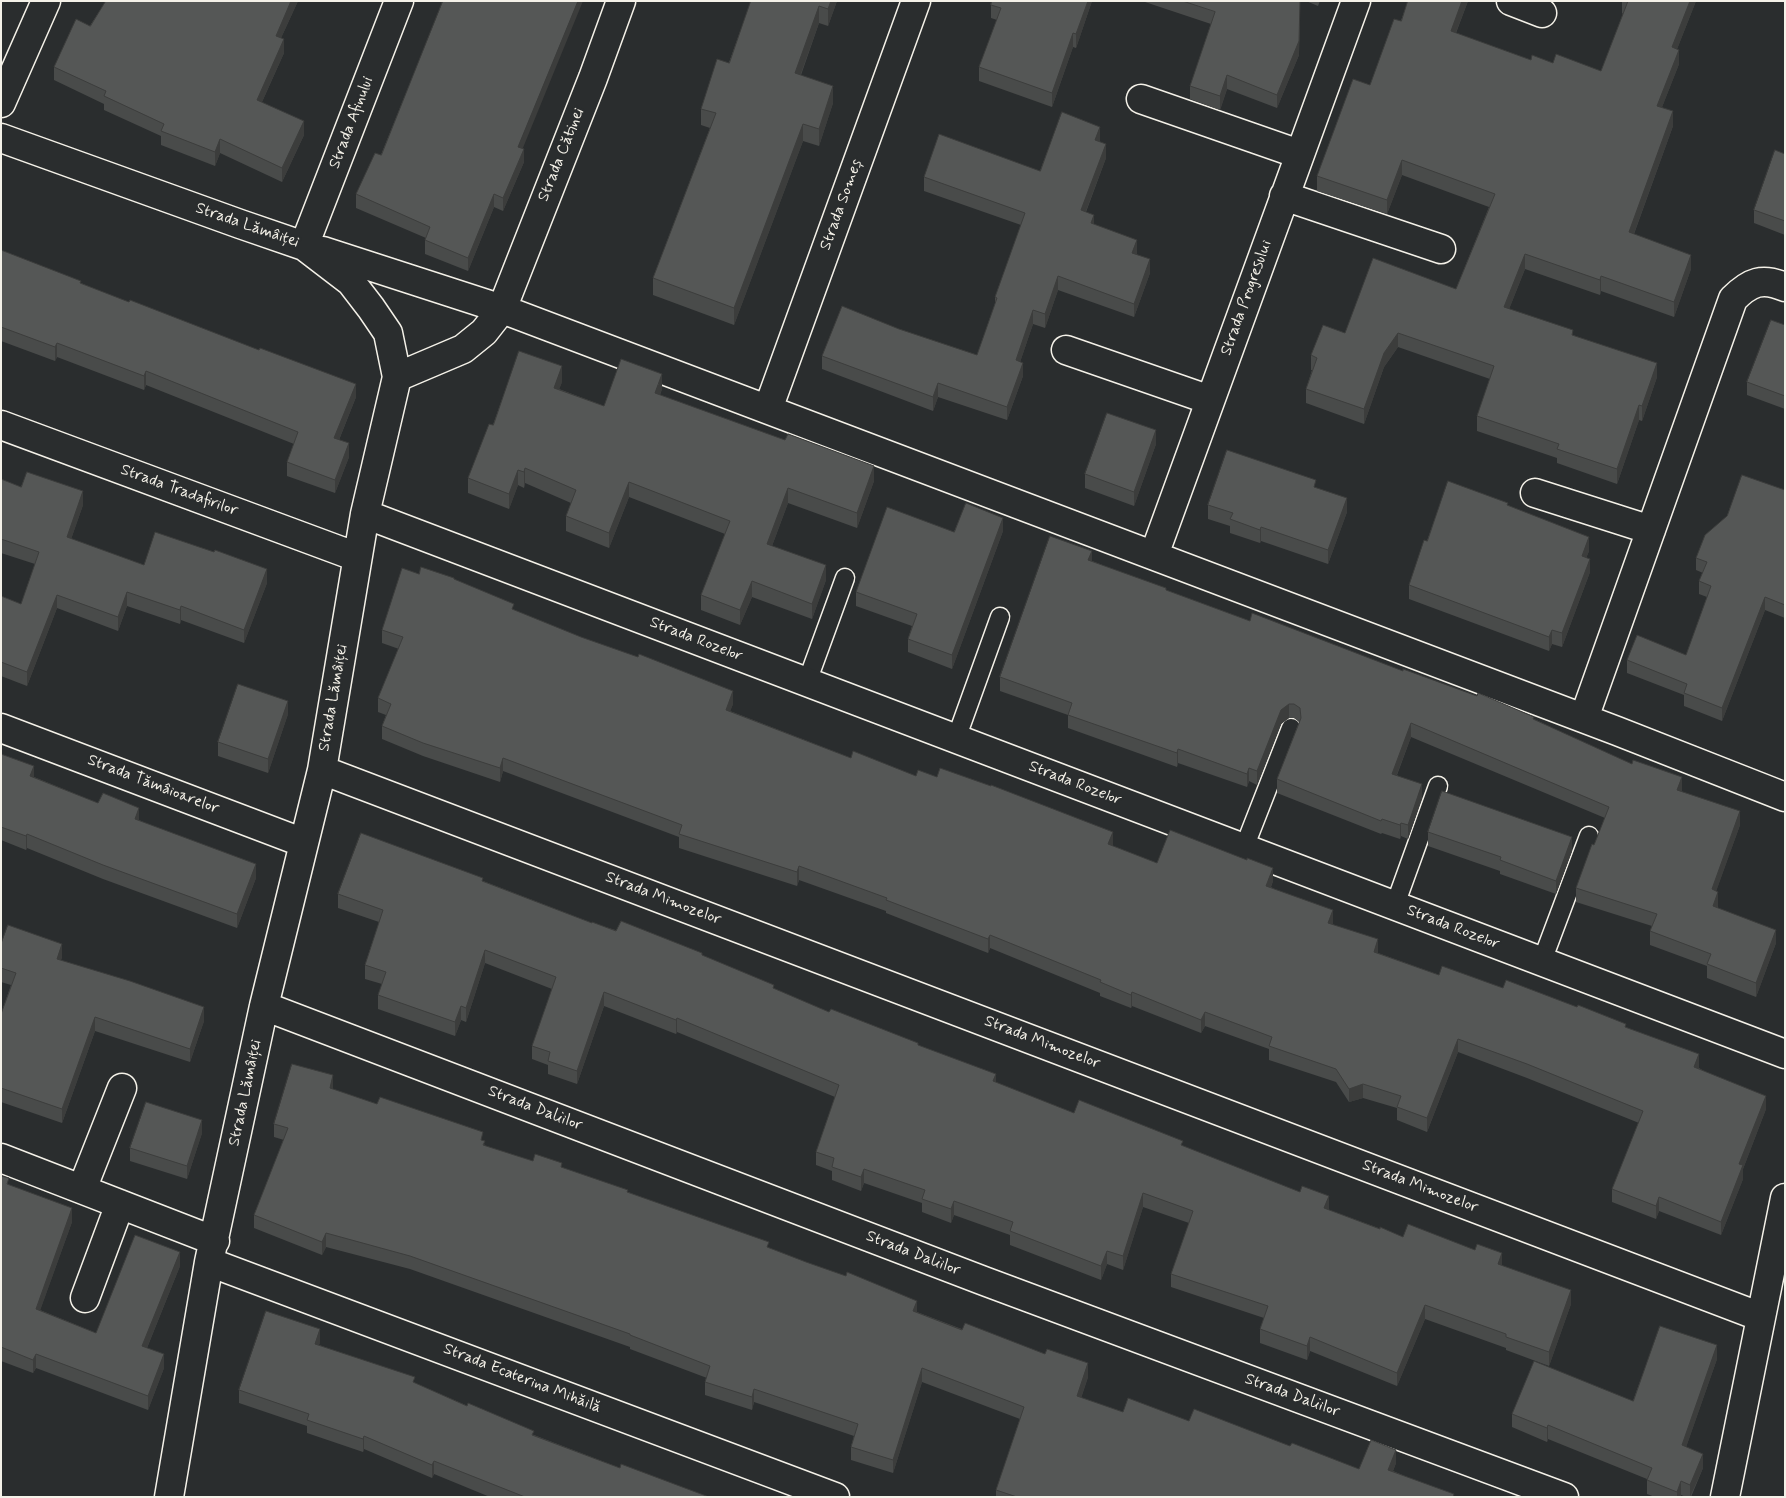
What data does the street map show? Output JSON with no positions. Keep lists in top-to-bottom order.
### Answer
{
  "streets": {
    "street": [
      "Strada Afinului",
      "Strada Cătinei",
      "Strada Someș",
      "Strada Lămâiței",
      "Strada Progresului",
      "Strada Tradafirilor",
      "Strada Rozelor",
      "Strada Tămâioarelor",
      "Strada Mimozelor",
      "Strada Daliilor",
      "Strada Ecaterina Mihăilă"
    ]
  },
  "crossings": [
    ["Strada Afinului", "Strada Lămâiței"],
    ["Strada Cătinei", "Strada Lămâiței"],
    ["Strada Lămâiței", "Strada Tradafirilor"],
    ["Strada Lămâiței", "Strada Rozelor"],
    ["Strada Lămâiței", "Strada Tămâioarelor"],
    ["Strada Lămâiței", "Strada Mimozelor"],
    ["Strada Lămâiței", "Strada Daliilor"],
    ["Strada Lămâiței", "Strada Ecaterina Mihăilă"]
  ]
}
